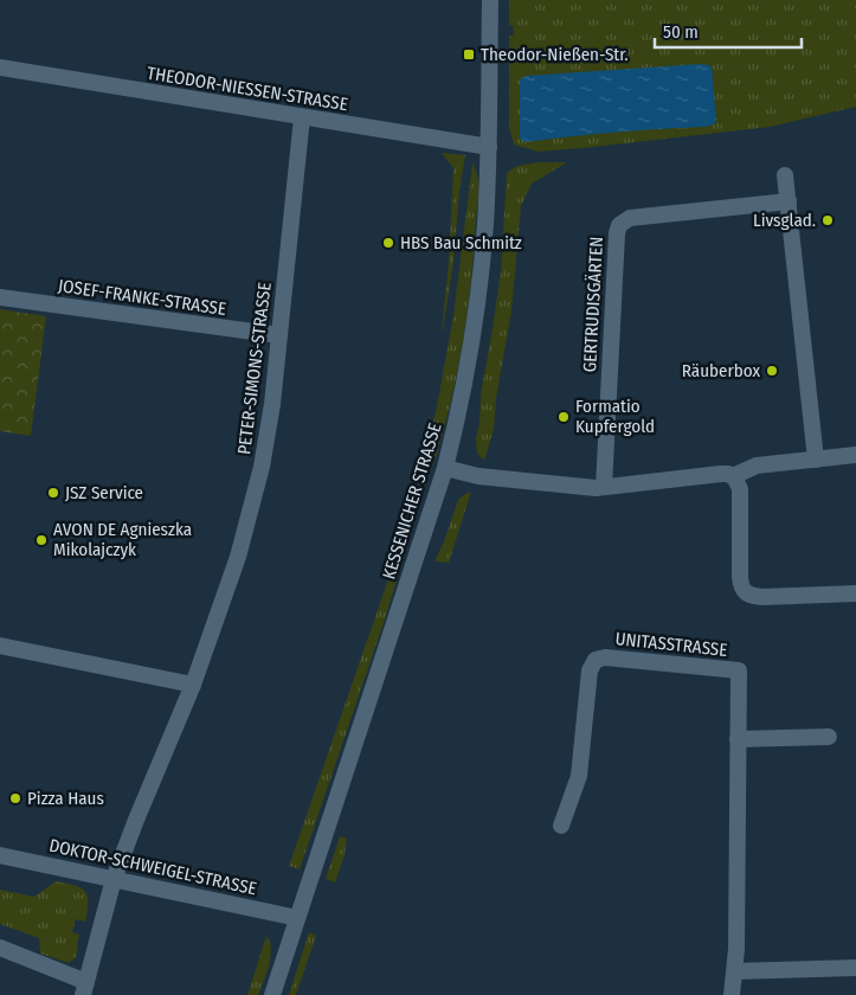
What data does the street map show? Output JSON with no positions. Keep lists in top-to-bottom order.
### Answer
{
  "streets": {
    "street": [
      "THEODOR-NIESSEN-STRASSE",
      "JOSEF-FRANKE-STRASSE",
      "GERTRUDISGÄRTEN",
      "PETER-SIMONS-STRASSE",
      "KESSENICHER STRASSE",
      "UNITASSTRASSE",
      "DOKTOR-SCHWEIGEL-STRASSE"
    ]
  },
  "crossings": [
    ["THEODOR-NIESSEN-STRASSE", "PETER-SIMONS-STRASSE"],
    ["THEODOR-NIESSEN-STRASSE", "KESSENICHER STRASSE"],
    ["JOSEF-FRANKE-STRASSE", "PETER-SIMONS-STRASSE"],
    ["PETER-SIMONS-STRASSE", "DOKTOR-SCHWEIGEL-STRASSE"],
    ["KESSENICHER STRASSE", "DOKTOR-SCHWEIGEL-STRASSE"]
  ],
  "places": {
    "transit": ["Theodor-Nießen-Str."],
    "other": [
      "Livsglad.",
      "HBS Bau Schmitz",
      "Räuberbox",
      "Formatio Kupfergold",
      "JSZ Service",
      "AVON DE Agnieszka Mikolajczyk",
      "Pizza Haus"
    ]
  },
  "scale_bar": "50 m"
}
